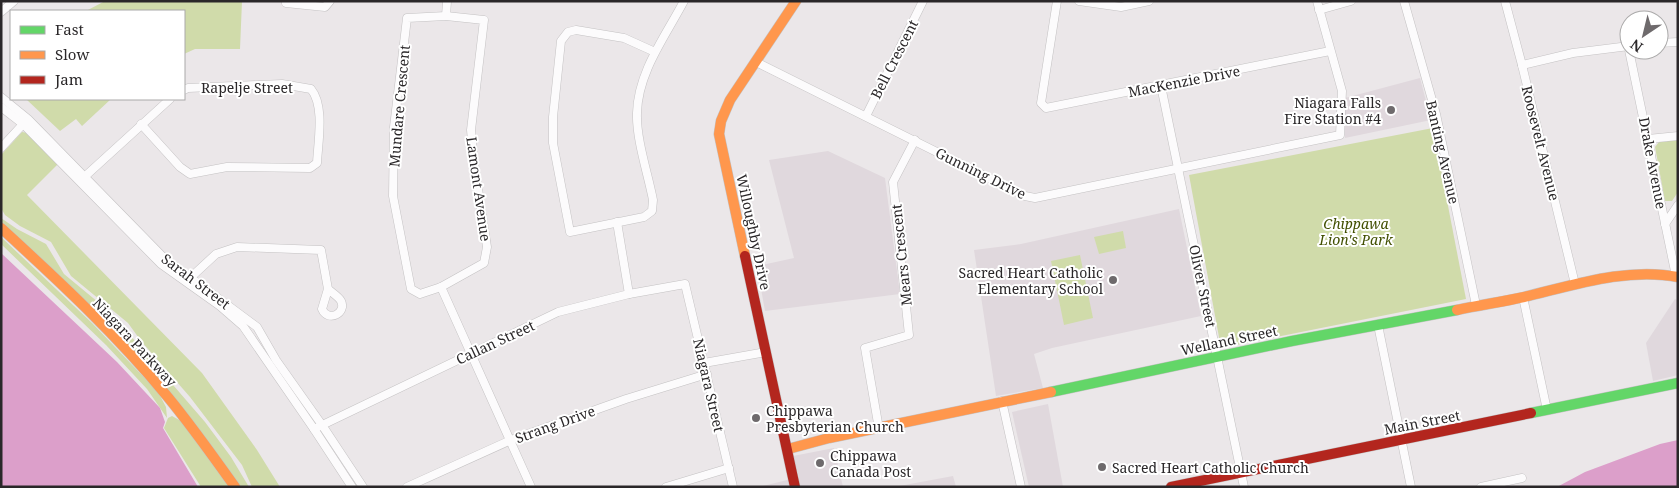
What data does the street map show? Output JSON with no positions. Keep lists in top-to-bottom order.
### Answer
{
  "streets": {
    "street": [
      "Bell Crescent",
      "MacKenzie Drive",
      "Rapelje Street",
      "Mundare Crescent",
      "Roosevelt Avenue",
      "Banting Avenue",
      "Drake Avenue",
      "Gunning Drive",
      "Lamont Avenue",
      "Willoughby Drive",
      "Mears Crescent",
      "Sarah Street",
      "Oliver Street",
      "Welland Street",
      "Niagara Parkway",
      "Callan Street",
      "Niagara Street",
      "Main Street",
      "Strang Drive"
    ]
  },
  "crossings": [
    ["Bell Crescent", "Gunning Drive"],
    ["MacKenzie Drive", "Gunning Drive"],
    ["MacKenzie Drive", "Oliver Street"],
    ["Mundare Crescent", "Lamont Avenue"],
    ["Roosevelt Avenue", "Welland Street"],
    ["Banting Avenue", "Welland Street"],
    ["Drake Avenue", "Welland Street"],
    ["Gunning Drive", "Willoughby Drive"],
    ["Gunning Drive", "Mears Crescent"],
    ["Gunning Drive", "Oliver Street"],
    ["Willoughby Drive", "Welland Street"],
    ["Mears Crescent", "Welland Street"],
    ["Sarah Street", "Callan Street"],
    ["Oliver Street", "Welland Street"],
    ["Oliver Street", "Main Street"],
    ["Callan Street", "Niagara Street"],
    ["Niagara Street", "Strang Drive"]
  ],
  "parks": ["Chippawa Lion's Park"],
  "places": [
    "Niagara Falls Fire Station #4",
    "Sacred Heart Catholic Elementary School",
    "Chippawa Presbyterian Church",
    "Chippawa Canada Post",
    "Sacred Heart Catholic Church"
  ],
  "legend": ["Fast", "Slow", "Jam"],
  "north": "bottom left"
}
